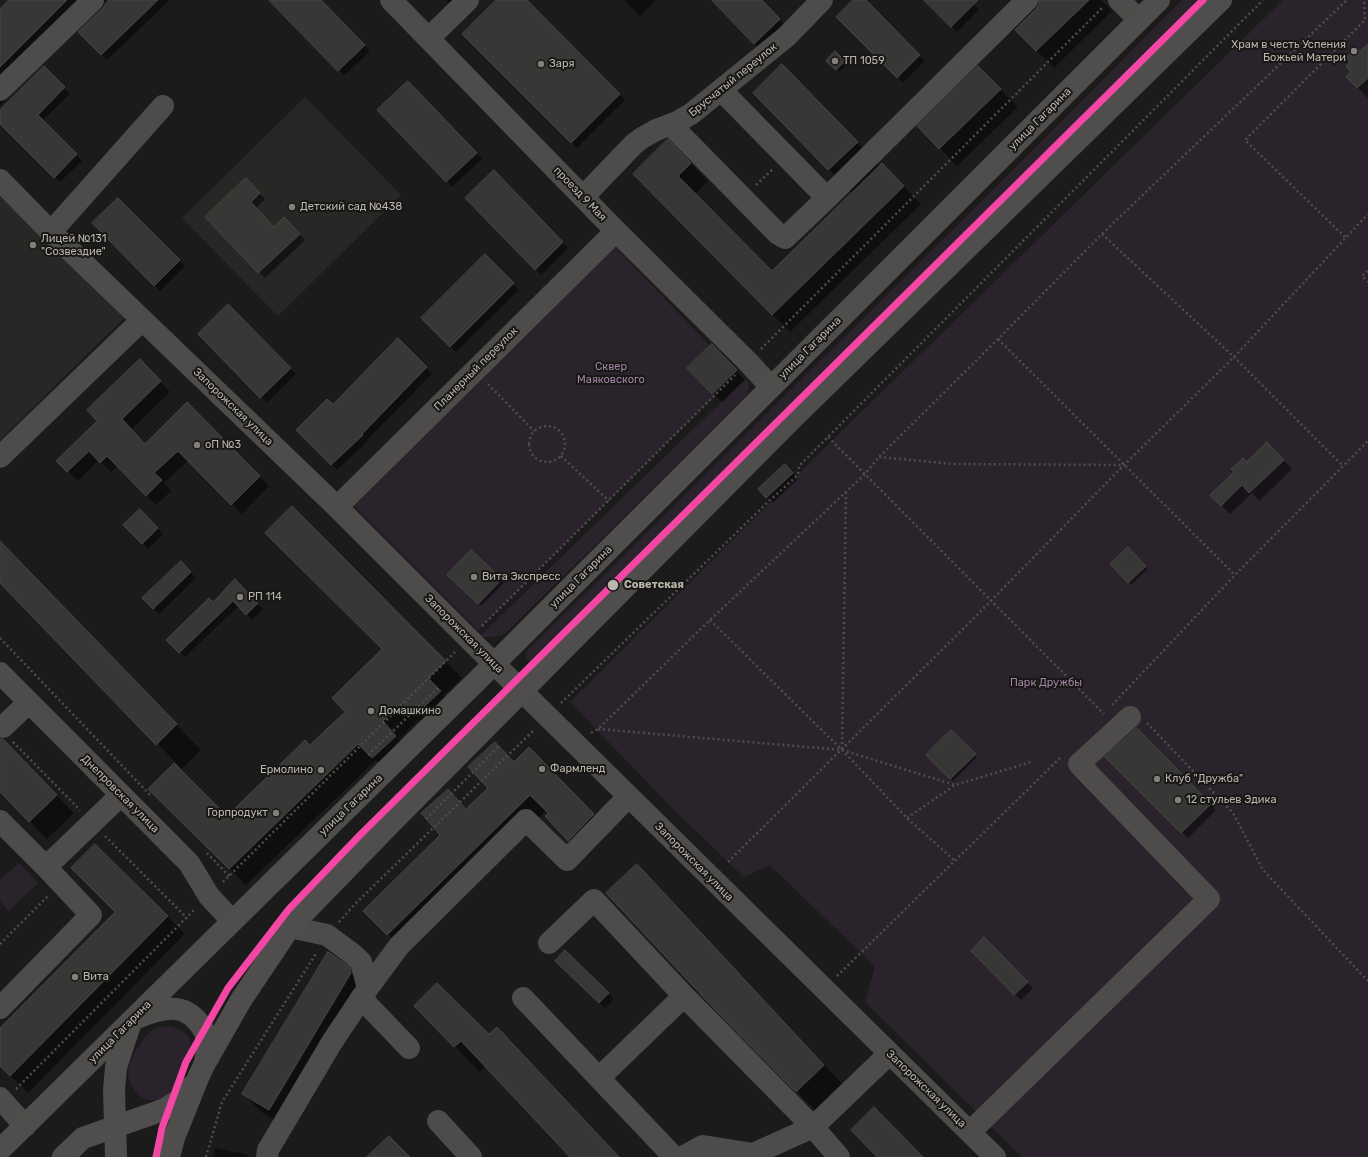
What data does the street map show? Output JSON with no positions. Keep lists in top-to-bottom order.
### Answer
{
  "streets": {
    "main road": ["улица Гагарина"],
    "street": [
      "Брусчатый переулок",
      "проезд 9 Мая",
      "Планерный переулок",
      "Запорожская улица",
      "Днепровская улица"
    ]
  },
  "crossings": [
    ["Брусчатый переулок", "проезд 9 Мая"],
    ["улица Гагарина", "проезд 9 Мая"],
    ["улица Гагарина", "Запорожская улица"],
    ["улица Гагарина", "Днепровская улица"],
    ["проезд 9 Мая", "Планерный переулок"],
    ["Планерный переулок", "Запорожская улица"]
  ],
  "parks": ["Сквер Маяковского", "Парк Дружбы"],
  "places": [
    "Храм в честь Успения Божьей Матери",
    "ТП 1059",
    "Заря",
    "Детский сад №438",
    "Лицей №131 \"Созвездие\"",
    "оП №3",
    "Вита Экспресс",
    "Советская",
    "РП 114",
    "Домашкино",
    "Фармленд",
    "Ермолино",
    "Клуб \"Дружба\"",
    "12 стульев Эдика",
    "Горпродукт",
    "Вита"
  ]
}
